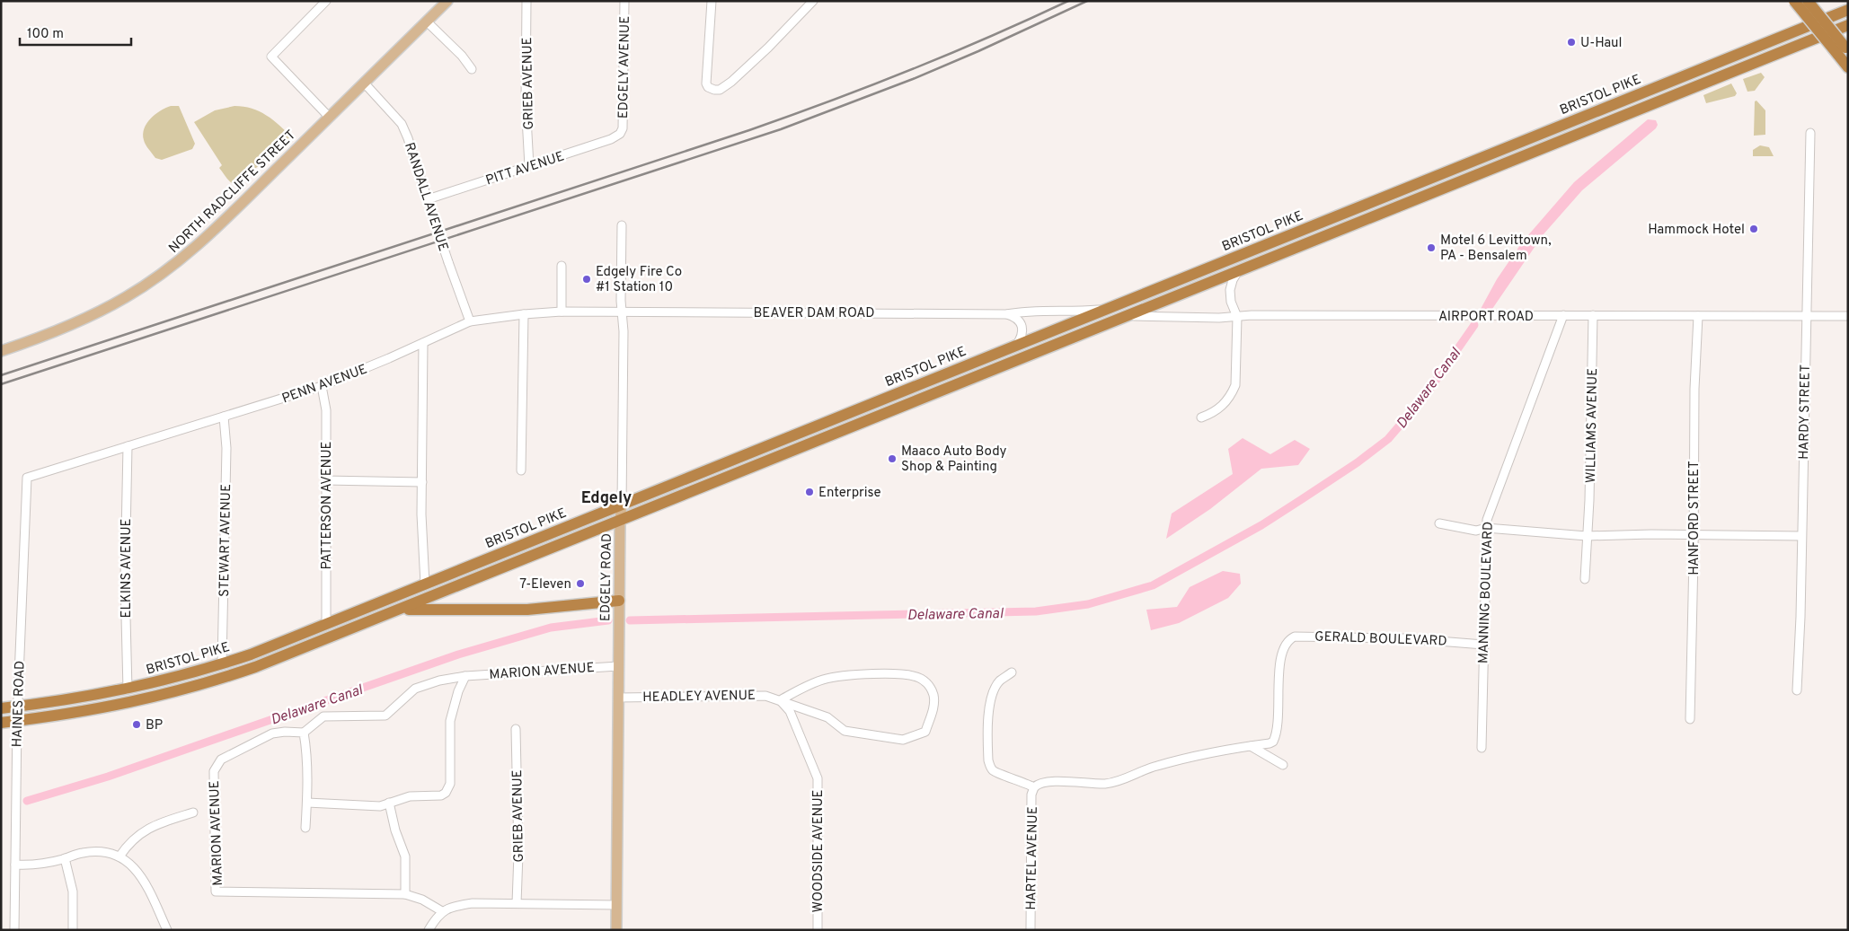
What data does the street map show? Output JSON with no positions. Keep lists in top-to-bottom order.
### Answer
{
  "streets": {
    "highway": ["BRISTOL PIKE"],
    "main road": ["NORTH RADCLIFFE STREET", "EDGELY ROAD"],
    "street": [
      "EDGELY AVENUE",
      "GRIEB AVENUE",
      "PITT AVENUE",
      "RANDALL AVENUE",
      "BEAVER DAM ROAD",
      "AIRPORT ROAD",
      "PENN AVENUE",
      "HARDY STREET",
      "WILLIAMS AVENUE",
      "PATTERSON AVENUE",
      "HANFORD STREET",
      "STEWART AVENUE",
      "ELKINS AVENUE",
      "MANNING BOULEVARD",
      "GERALD BOULEVARD",
      "MARION AVENUE",
      "HEADLEY AVENUE",
      "HAINES ROAD",
      "WOODSIDE AVENUE",
      "HARTEL AVENUE"
    ]
  },
  "crossings": [
    ["EDGELY AVENUE", "PITT AVENUE"],
    ["GRIEB AVENUE", "PITT AVENUE"],
    ["BRISTOL PIKE", "BEAVER DAM ROAD"],
    ["BRISTOL PIKE", "AIRPORT ROAD"],
    ["BRISTOL PIKE", "PATTERSON AVENUE"],
    ["BRISTOL PIKE", "STEWART AVENUE"],
    ["BRISTOL PIKE", "ELKINS AVENUE"],
    ["BRISTOL PIKE", "EDGELY ROAD"],
    ["BRISTOL PIKE", "HAINES ROAD"],
    ["PITT AVENUE", "RANDALL AVENUE"],
    ["NORTH RADCLIFFE STREET", "RANDALL AVENUE"],
    ["RANDALL AVENUE", "PENN AVENUE"],
    ["BEAVER DAM ROAD", "PENN AVENUE"],
    ["BEAVER DAM ROAD", "EDGELY ROAD"],
    ["AIRPORT ROAD", "HARDY STREET"],
    ["AIRPORT ROAD", "WILLIAMS AVENUE"],
    ["AIRPORT ROAD", "HANFORD STREET"],
    ["AIRPORT ROAD", "MANNING BOULEVARD"],
    ["PENN AVENUE", "PATTERSON AVENUE"],
    ["PENN AVENUE", "STEWART AVENUE"],
    ["PENN AVENUE", "ELKINS AVENUE"],
    ["PENN AVENUE", "EDGELY ROAD"],
    ["PENN AVENUE", "HAINES ROAD"],
    ["EDGELY ROAD", "MARION AVENUE"],
    ["EDGELY ROAD", "HEADLEY AVENUE"],
    ["MANNING BOULEVARD", "GERALD BOULEVARD"],
    ["HEADLEY AVENUE", "WOODSIDE AVENUE"]
  ],
  "districts": ["Edgely"],
  "water": ["Delaware Canal"],
  "places": [
    "U-Haul",
    "Hammock Hotel",
    "Motel 6 Levittown, PA - Bensalem",
    "Edgely Fire Co #1 Station 10",
    "Maaco Auto Body Shop & Painting",
    "Enterprise",
    "7-Eleven",
    "BP"
  ],
  "scale_bar": "100 m"
}
